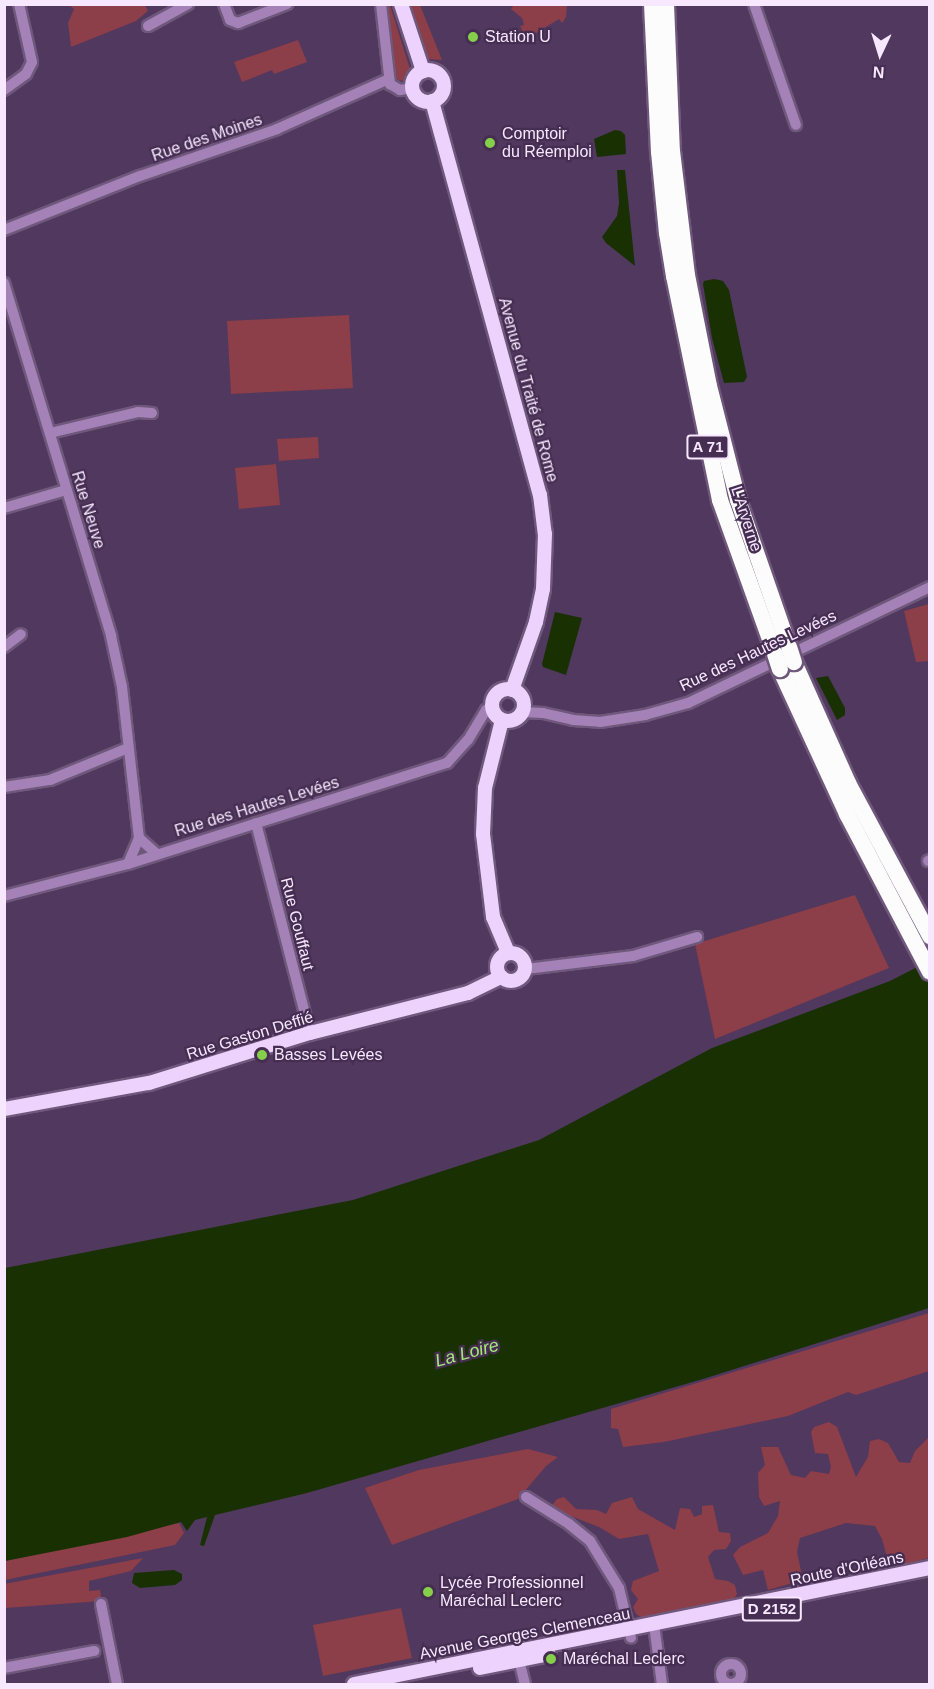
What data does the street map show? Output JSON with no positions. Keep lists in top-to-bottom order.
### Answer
{
  "streets": {
    "highway": ["A 71", "L'Arverne"],
    "main road": [
      "Avenue du Traité de Rome",
      "Rue Gaston Deffié",
      "Route d'Orléans",
      "D 2152",
      "Avenue Georges Clemenceau"
    ],
    "street": [
      "Rue des Moines",
      "Rue Neuve",
      "Rue des Hautes Levées",
      "Rue Gouffaut"
    ]
  },
  "crossings": [
    ["Avenue du Traité de Rome", "Rue des Hautes Levées"],
    ["Rue des Hautes Levées", "Rue Gouffaut"],
    ["Rue Gouffaut", "Rue Gaston Deffié"],
    ["Route d'Orléans", "Avenue Georges Clemenceau"],
    ["D 2152", "Avenue Georges Clemenceau"]
  ],
  "water": ["La Loire"],
  "places": [
    "Station U",
    "Comptoir du Réemploi",
    "Basses Levées",
    "Lycée Professionnel Maréchal Leclerc",
    "Maréchal Leclerc"
  ],
  "north": "bottom"
}
